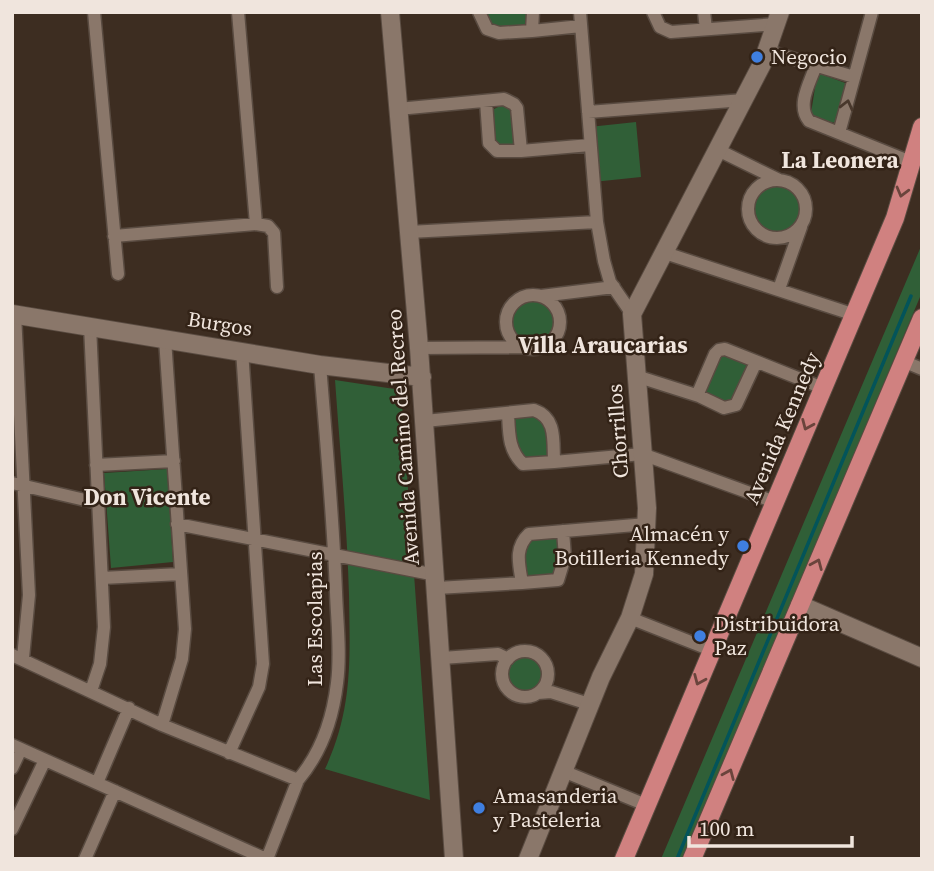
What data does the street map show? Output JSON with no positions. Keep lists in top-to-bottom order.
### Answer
{
  "streets": {
    "main road": ["Avenida Kennedy"],
    "street": [
      "Burgos",
      "Chorrillos",
      "Avenida Camino del Recreo",
      "Las Escolapias"
    ]
  },
  "crossings": [
    ["Burgos", "Avenida Camino del Recreo"],
    ["Burgos", "Las Escolapias"]
  ],
  "districts": ["La Leonera", "Villa Araucarias", "Don Vicente"],
  "places": [
    "Negocio",
    "Almacén y Botilleria Kennedy",
    "Distribuidora Paz",
    "Amasanderia y Pasteleria"
  ],
  "scale_bar": "100 m"
}
